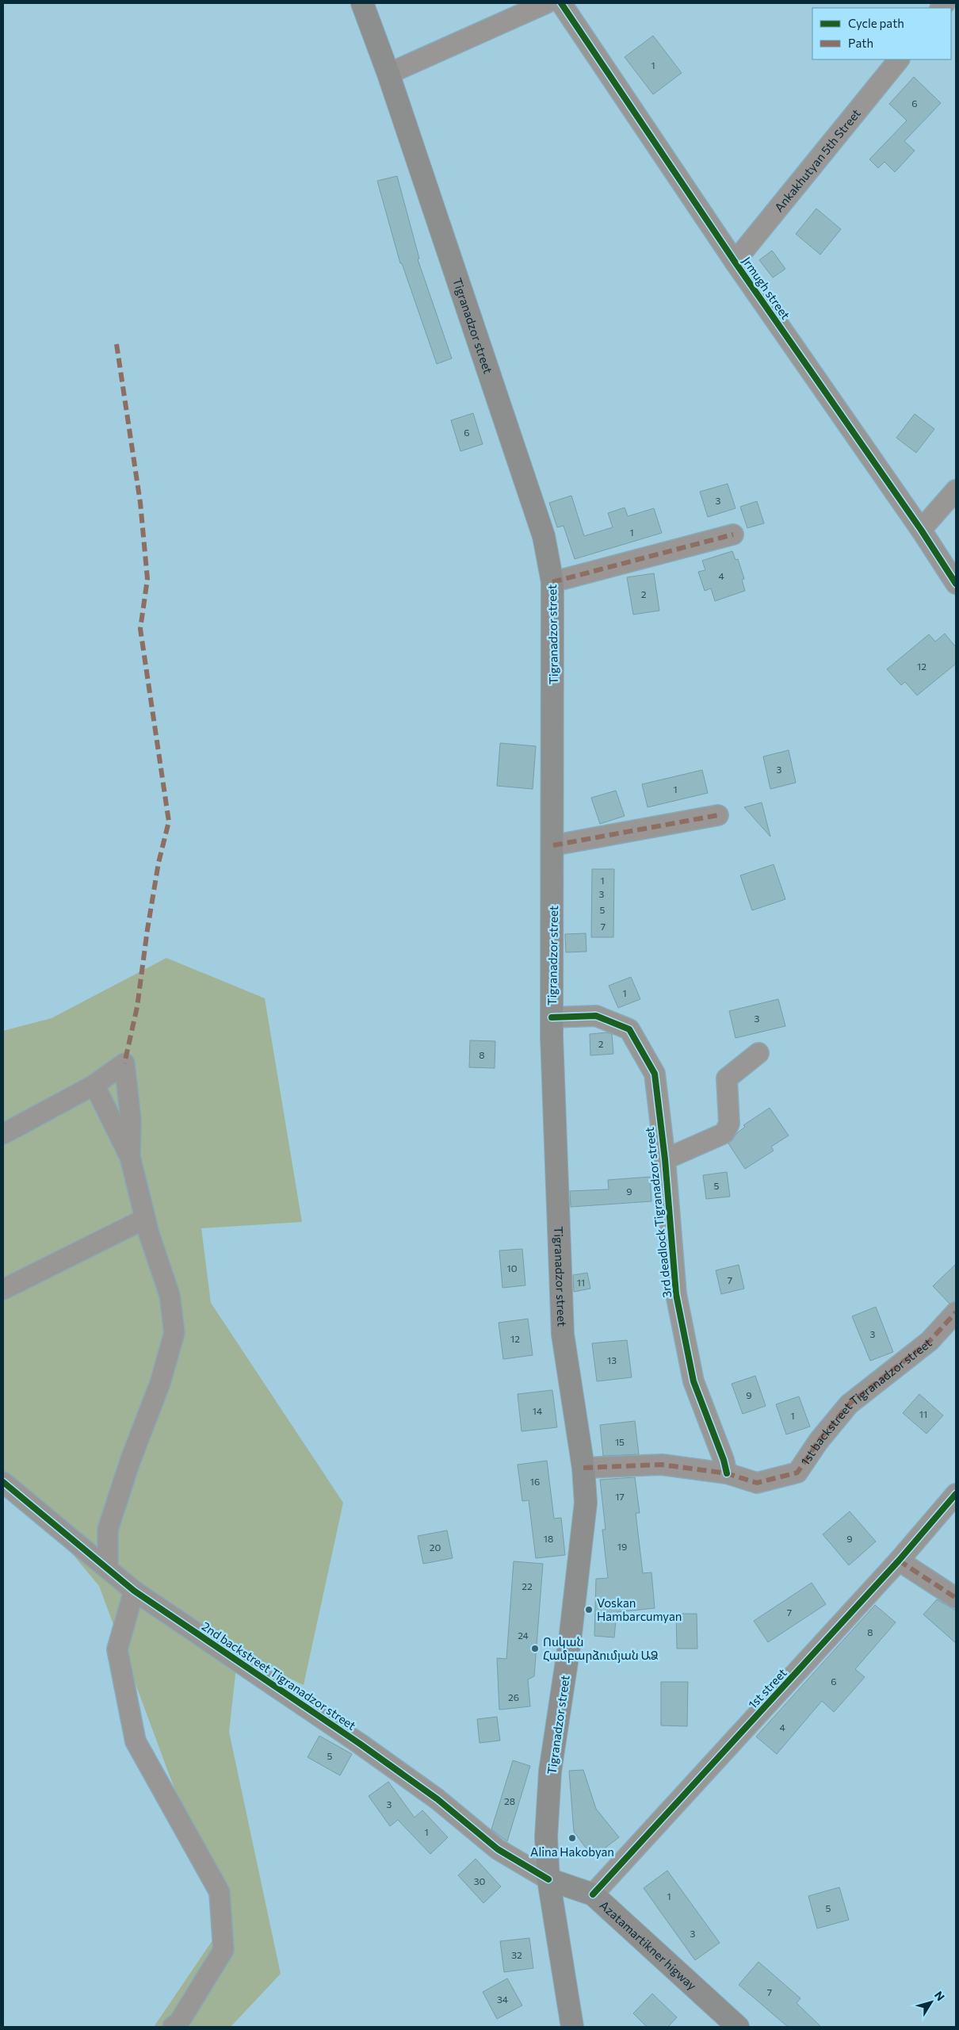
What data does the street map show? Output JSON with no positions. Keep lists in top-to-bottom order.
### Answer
{
  "streets": {
    "main road": ["Tigranadzor street", "Azatamartikner higway"],
    "street": [
      "Ankakhutyan 5th Street",
      "Jrmugh street",
      "3rd deadlock Tigranadzor street",
      "1st backstreet Tigranadzor street",
      "2nd backstreet Tigranadzor street",
      "1st street"
    ]
  },
  "crossings": [
    ["Ankakhutyan 5th Street", "Jrmugh street"],
    ["Tigranadzor street", "3rd deadlock Tigranadzor street"],
    ["Tigranadzor street", "1st backstreet Tigranadzor street"],
    ["Tigranadzor street", "2nd backstreet Tigranadzor street"],
    ["Tigranadzor street", "Azatamartikner higway"],
    ["3rd deadlock Tigranadzor street", "1st backstreet Tigranadzor street"],
    ["2nd backstreet Tigranadzor street", "Azatamartikner higway"],
    ["1st street", "Azatamartikner higway"]
  ],
  "places": ["Voskan Hambarcumyan", "Ոսկան Համբարձումյան ԱՁ", "Alina Hakobyan"],
  "house_numbers": [
    "1",
    "6",
    "6",
    "3",
    "1",
    "4",
    "2",
    "12",
    "3",
    "1",
    "1",
    "3",
    "5",
    "7",
    "1",
    "3",
    "2",
    "8",
    "5",
    "9",
    "10",
    "7",
    "11",
    "3",
    "12",
    "13",
    "9",
    "14",
    "11",
    "1",
    "15",
    "16",
    "17",
    "18",
    "9",
    "19",
    "20",
    "22",
    "7",
    "8",
    "24",
    "6",
    "26",
    "4",
    "5",
    "28",
    "3",
    "1",
    "30",
    "1",
    "5",
    "3",
    "32",
    "7",
    "34"
  ],
  "legend": ["Cycle path", "Path"],
  "north": "top right"
}
